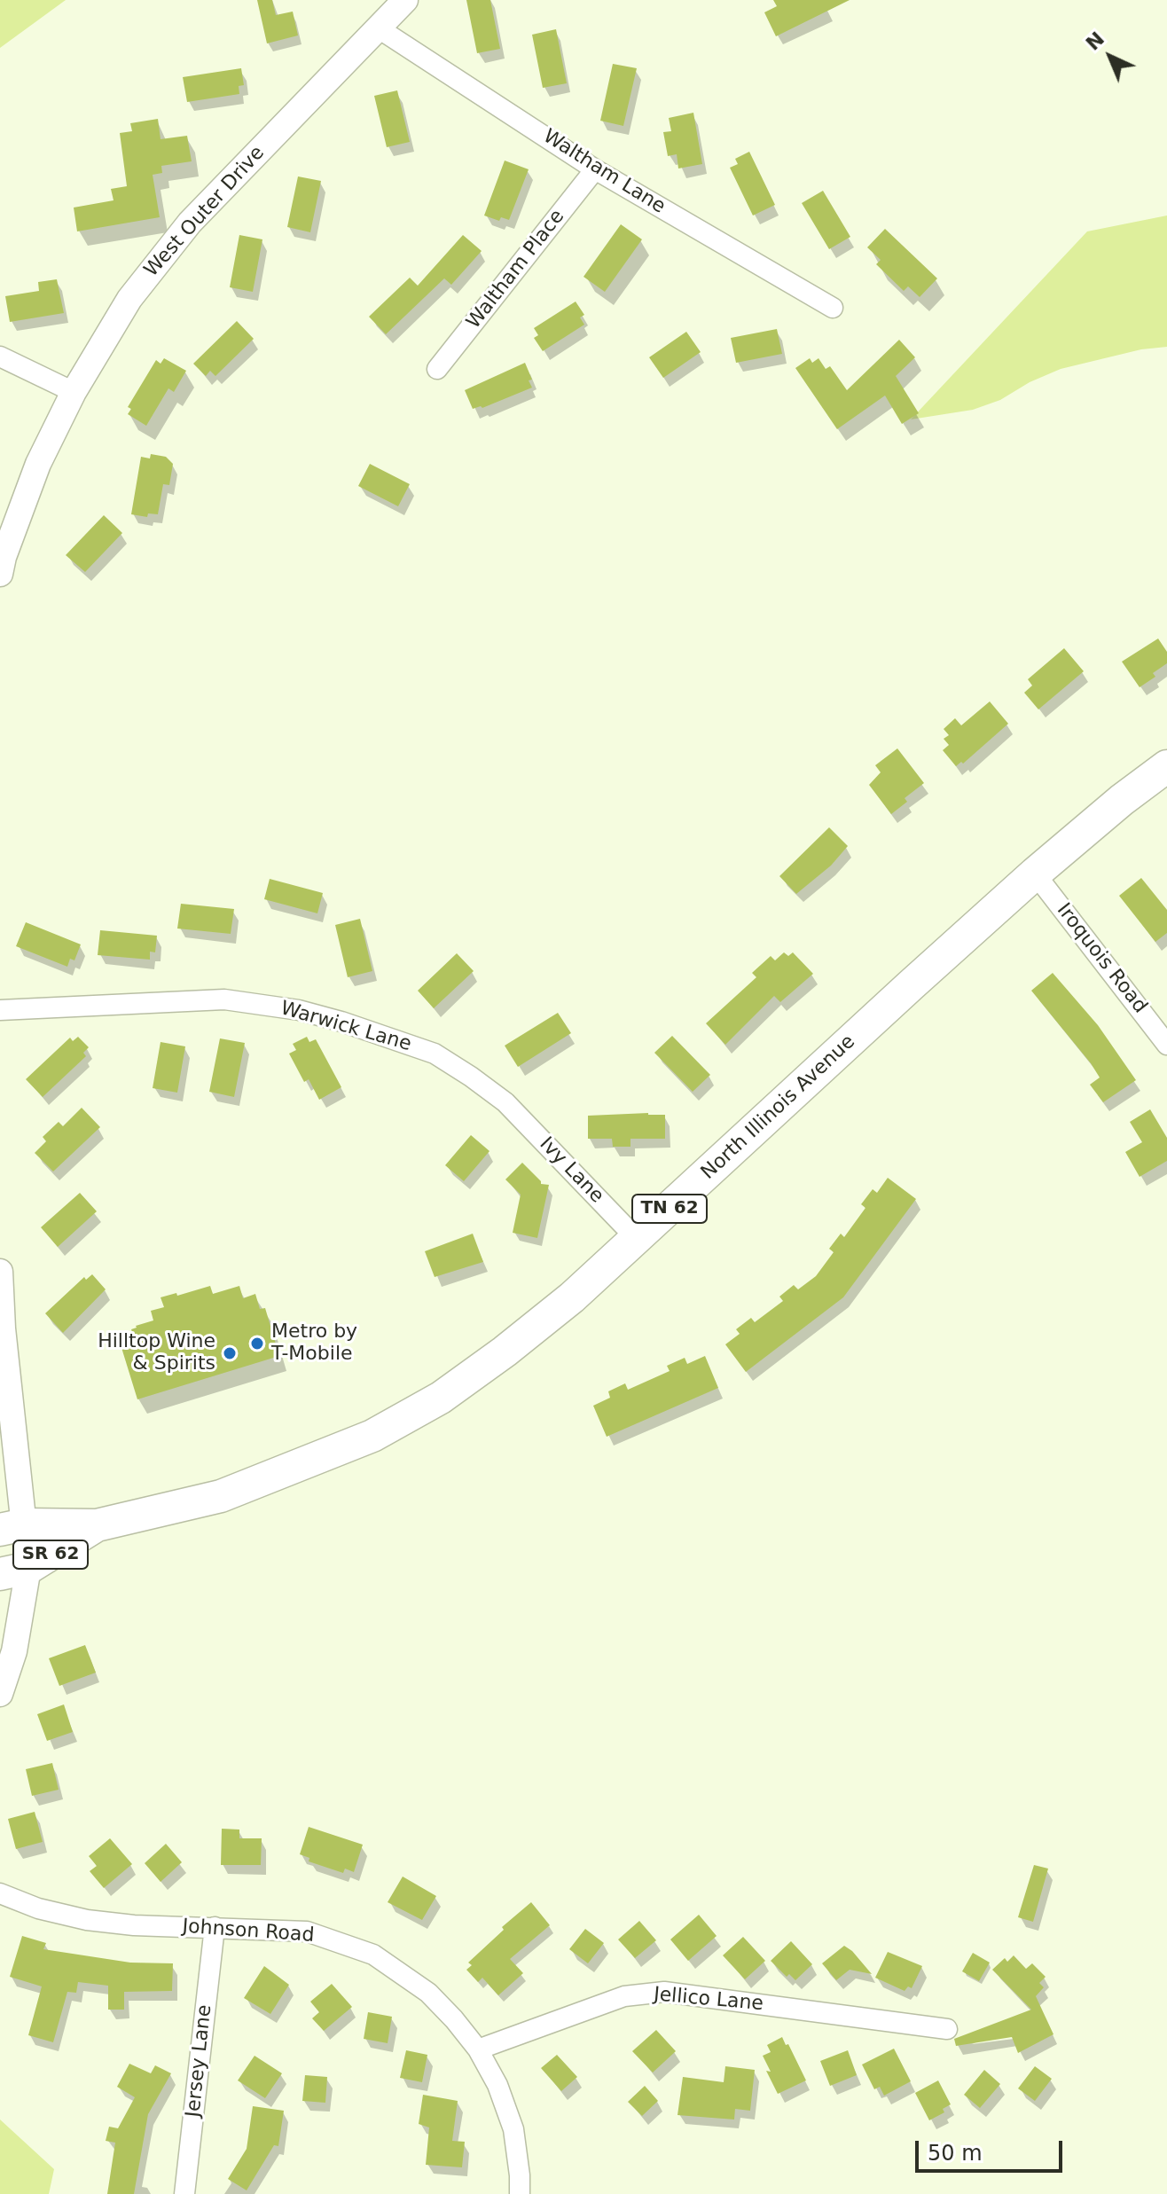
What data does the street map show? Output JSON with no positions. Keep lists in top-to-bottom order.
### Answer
{
  "streets": {
    "highway": ["North Illinois Avenue", "TN 62", "SR 62"],
    "street": [
      "Waltham Lane",
      "West Outer Drive",
      "Waltham Place",
      "Iroquois Road",
      "Warwick Lane",
      "Ivy Lane",
      "Johnson Road",
      "Jellico Lane",
      "Jersey Lane"
    ]
  },
  "crossings": [
    ["Waltham Lane", "West Outer Drive"],
    ["Waltham Lane", "Waltham Place"],
    ["Iroquois Road", "North Illinois Avenue"],
    ["Warwick Lane", "Ivy Lane"],
    ["North Illinois Avenue", "Ivy Lane"],
    ["North Illinois Avenue", "SR 62"],
    ["Johnson Road", "Jellico Lane"],
    ["Johnson Road", "Jersey Lane"]
  ],
  "places": ["Metro by T-Mobile", "Hilltop Wine & Spirits"],
  "scale_bar": "50 m",
  "north": "top left"
}
